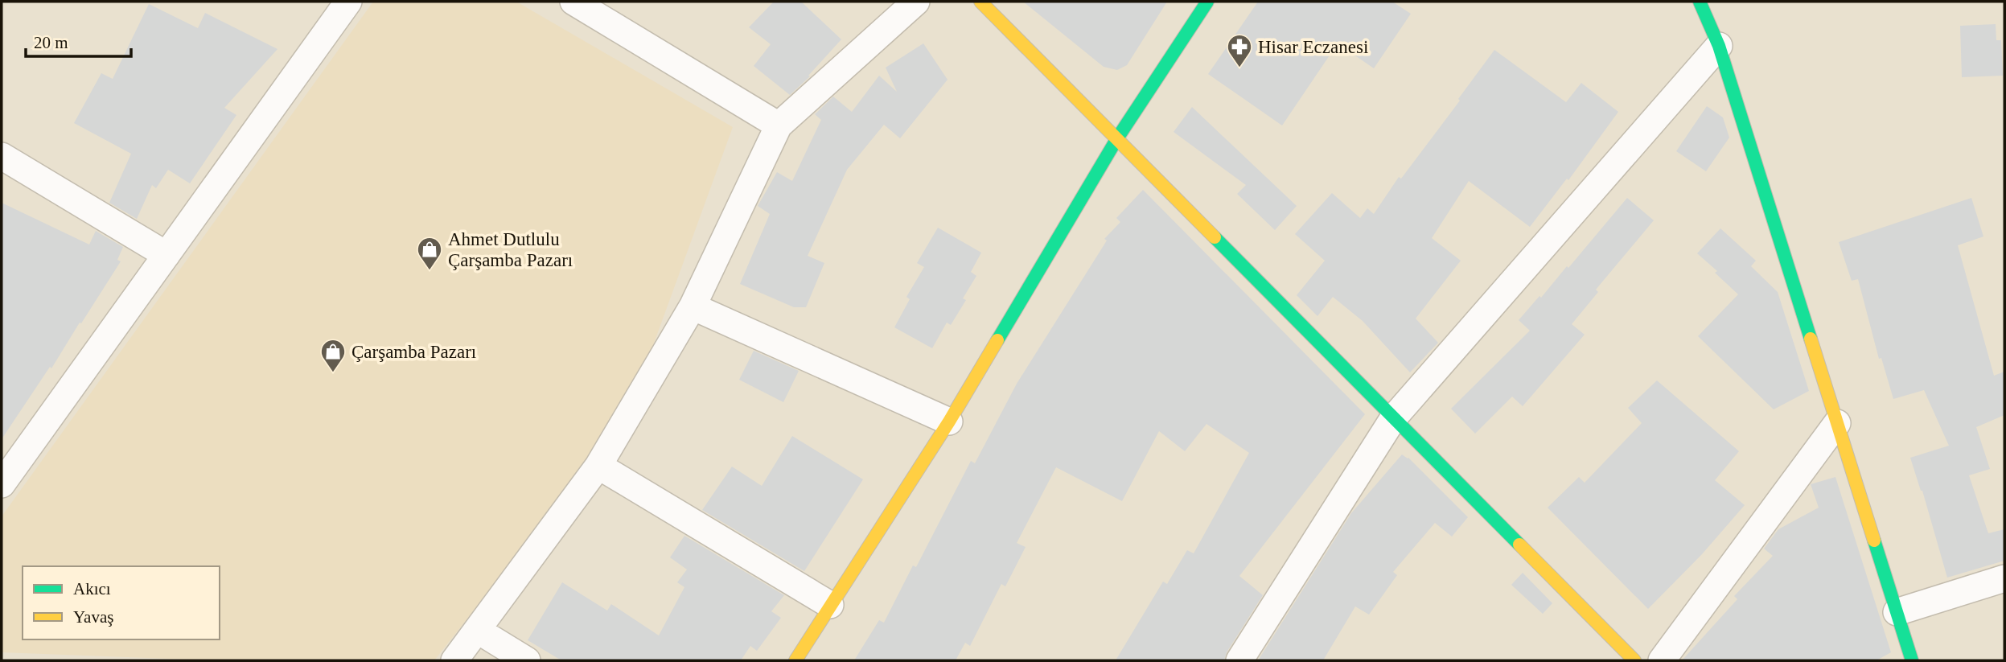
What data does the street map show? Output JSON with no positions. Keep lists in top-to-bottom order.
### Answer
{
  "places": {
    "pharmacy": ["Hisar Eczanesi"],
    "shop": ["Ahmet Dutlulu Çarşamba Pazarı", "Çarşamba Pazarı"]
  },
  "legend": ["Akıcı", "Yavaş"],
  "scale_bar": "20 m"
}
